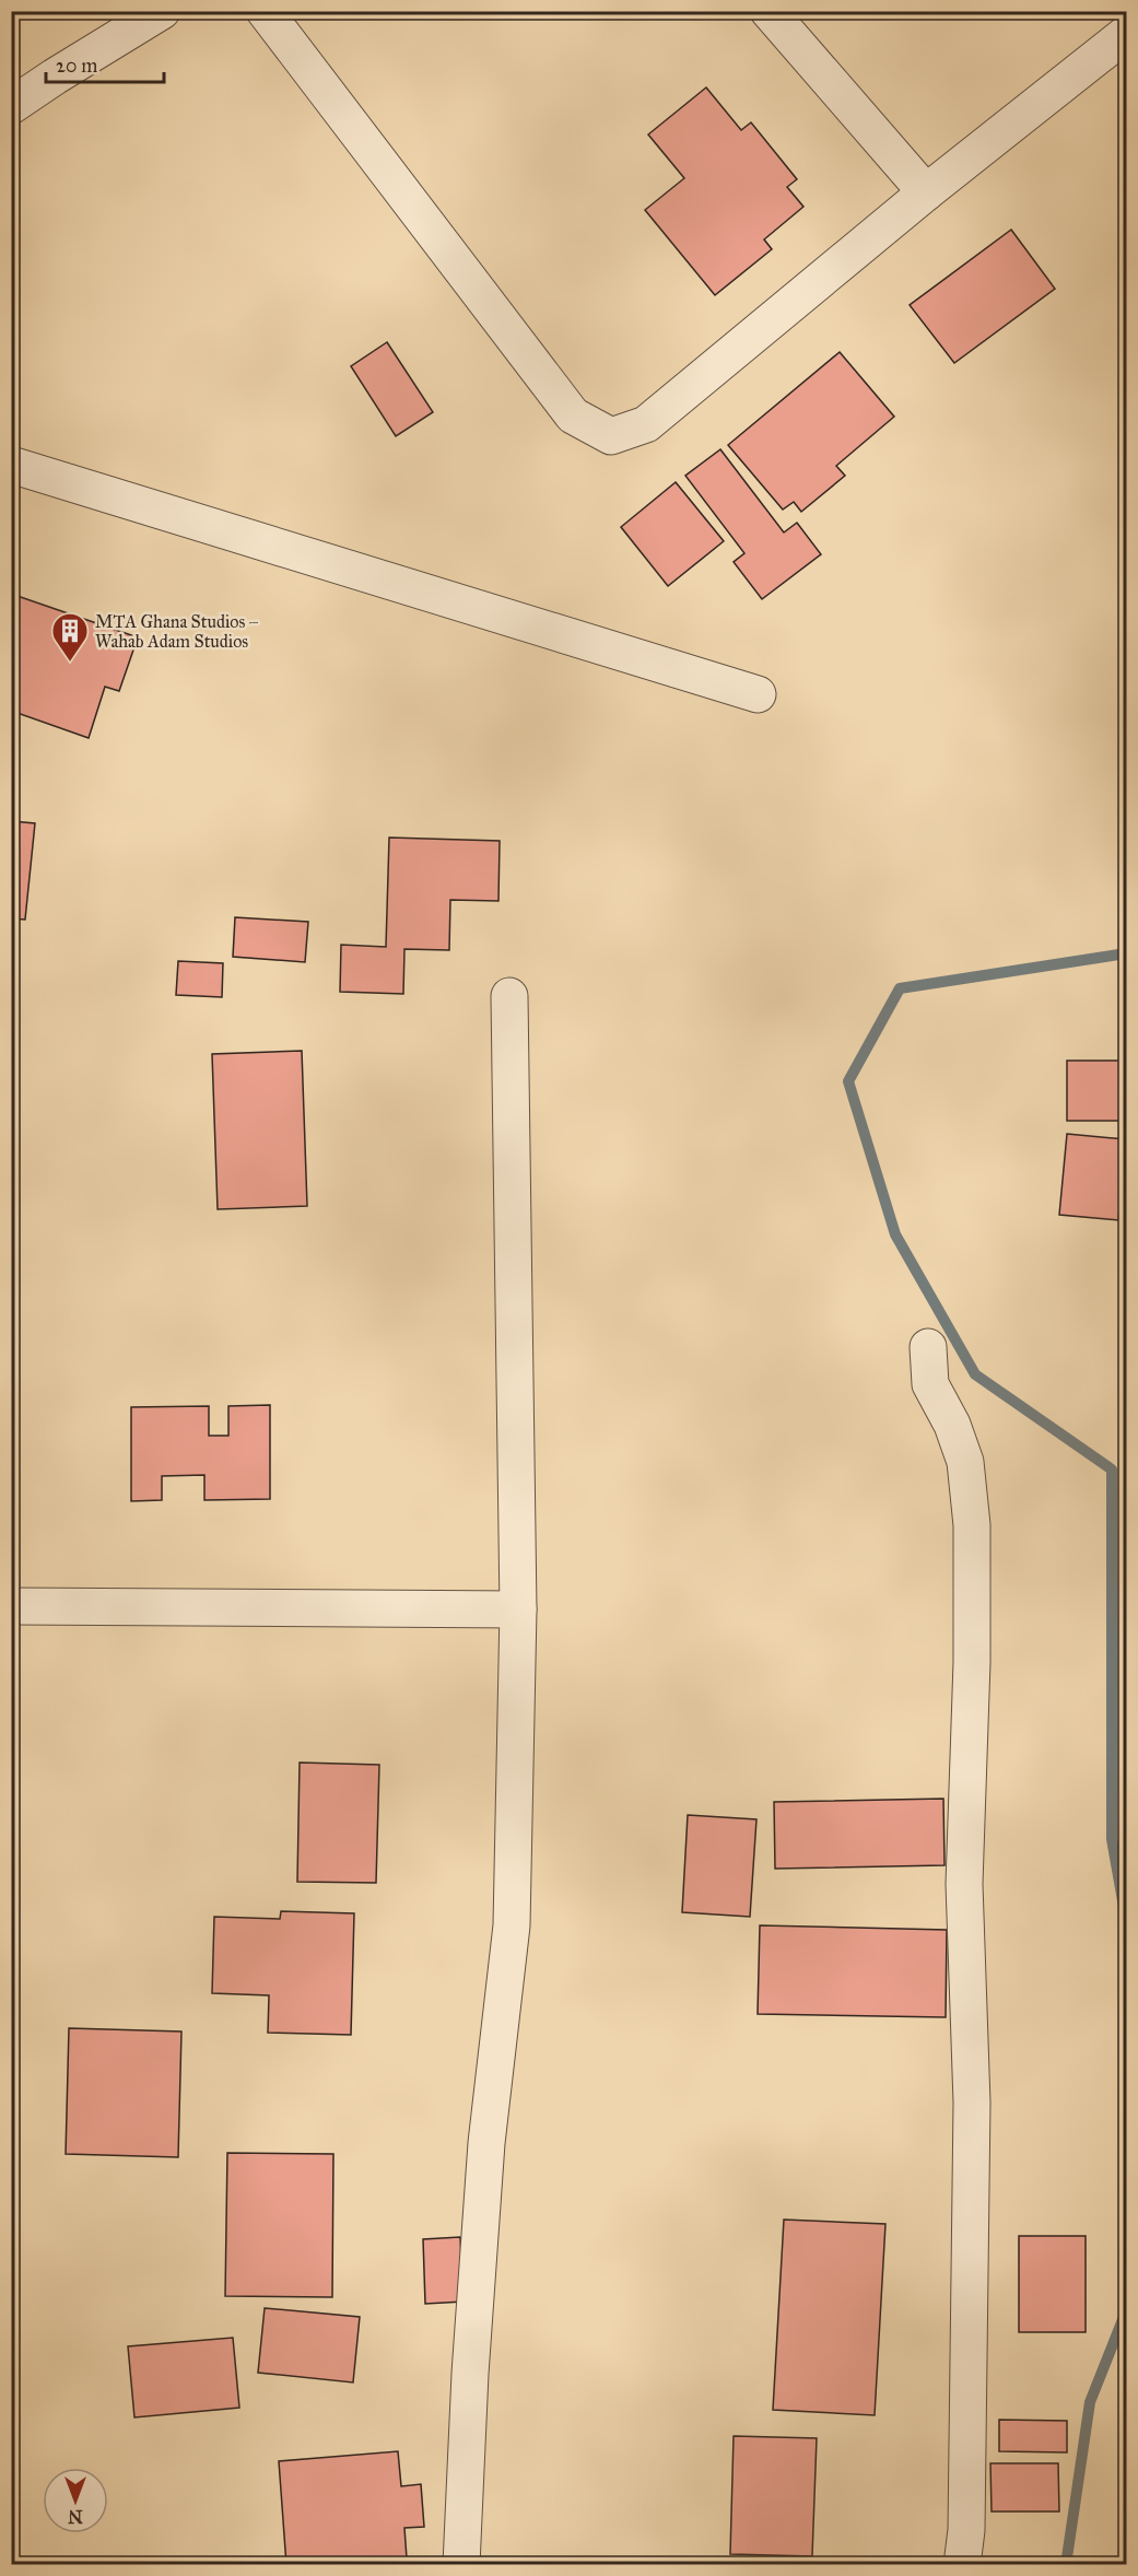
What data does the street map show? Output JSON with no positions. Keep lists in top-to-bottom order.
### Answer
{
  "places": {
    "building": ["MTA Ghana Studios – Wahab Adam Studios"]
  },
  "scale_bar": "20 m",
  "north": "bottom"
}
